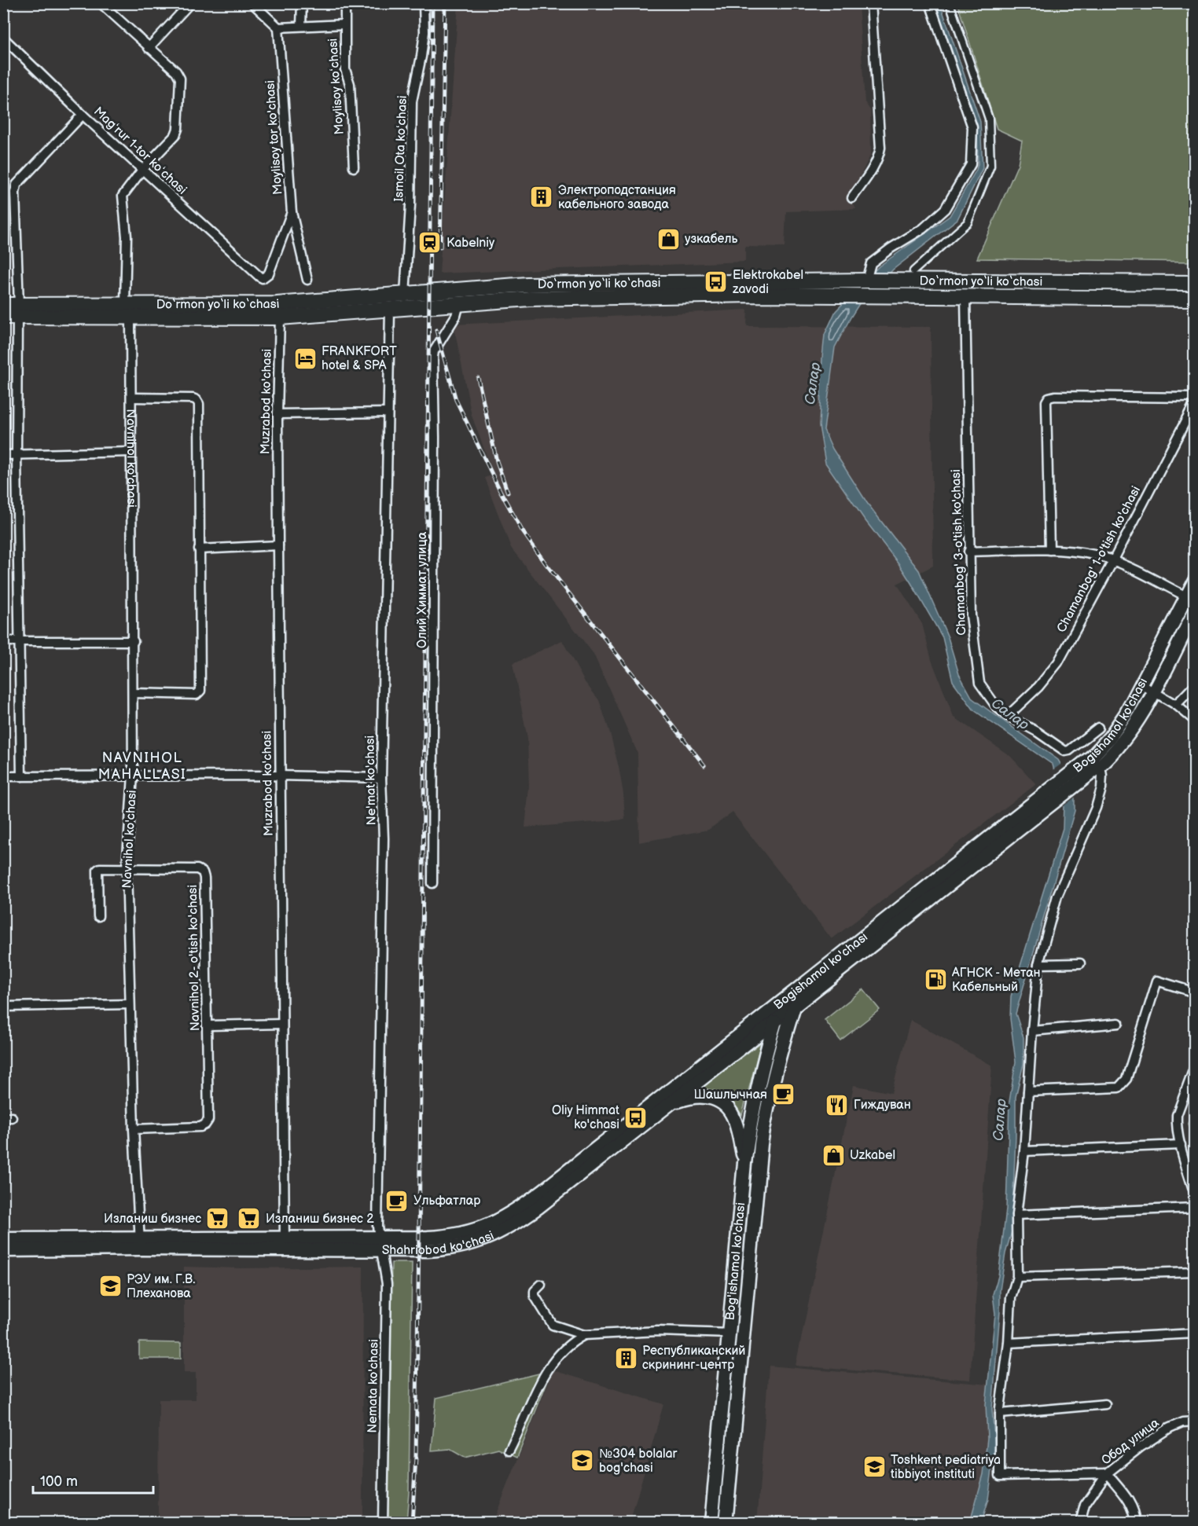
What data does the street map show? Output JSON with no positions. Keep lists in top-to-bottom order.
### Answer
{
  "streets": {
    "main road": [
      "Do‘rmon yo‘li ko‘chasi",
      "Bogishamol ko'chasi",
      "Shahriobod ko'chasi",
      "Bog'ishamol ko'chasi"
    ],
    "street": [
      "Moylisoy koʻchasi",
      "Moylisoy tor ko'chasi",
      "Ismoil Ota koʻchasi",
      "Magʻrur 1-tor koʻchasi",
      "Muzrabod ko'chasi",
      "Navnihol ko'chasi",
      "Chamanbog' 3-o'tish ko'chasi",
      "Chamanbog' 1-o'tish ko'chasi",
      "Олий Химмат улица",
      "Ne'mat ko'chasi",
      "Navnihol 2- o'tish ko'chasi",
      "Nemata ko'chasi",
      "Обод улица"
    ]
  },
  "crossings": [
    ["Moylisoy tor ko'chasi", "Magʻrur 1-tor koʻchasi"],
    ["Ismoil Ota koʻchasi", "Do‘rmon yo‘li ko‘chasi"],
    ["Magʻrur 1-tor koʻchasi", "Navnihol ko'chasi"],
    ["Do‘rmon yo‘li ko‘chasi", "Muzrabod ko'chasi"],
    ["Do‘rmon yo‘li ko‘chasi", "Navnihol ko'chasi"],
    ["Do‘rmon yo‘li ko‘chasi", "Chamanbog' 3-o'tish ko'chasi"],
    ["Do‘rmon yo‘li ko‘chasi", "Олий Химмат улица"],
    ["Do‘rmon yo‘li ko‘chasi", "Ne'mat ko'chasi"],
    ["Muzrabod ko'chasi", "Shahriobod ko'chasi"],
    ["Navnihol ko'chasi", "Navnihol 2- o'tish ko'chasi"],
    ["Navnihol ko'chasi", "Shahriobod ko'chasi"],
    ["Chamanbog' 3-o'tish ko'chasi", "Chamanbog' 1-o'tish ko'chasi"],
    ["Bogishamol ko'chasi", "Shahriobod ko'chasi"],
    ["Bogishamol ko'chasi", "Bog'ishamol ko'chasi"],
    ["Ne'mat ko'chasi", "Shahriobod ko'chasi"],
    ["Ne'mat ko'chasi", "Nemata ko'chasi"],
    ["Shahriobod ko'chasi", "Bog'ishamol ko'chasi"],
    ["Shahriobod ko'chasi", "Nemata ko'chasi"]
  ],
  "districts": ["NAVNIHOL MAHALLASI"],
  "water": ["Салар"],
  "places": {
    "building": ["Электроподстанция кабельного завода", "Республиканский скрининг-центр"],
    "shop": ["узкабель", "Uzkabel"],
    "station": ["Kabelniy"],
    "bus stop": ["Elektrokabel zavodi", "Oliy Himmat ko'chasi"],
    "hotel": ["FRANKFORT hotel & SPA"],
    "fuel station": ["АГНСК - Метан Кабельный"],
    "cafe": ["Шашлычная", "Ульфатлар"],
    "restaurant": ["Гиждуван"],
    "supermarket": ["Изланиш бизнес", "Изланиш бизнес 2"],
    "school or university": ["РЭУ им. Г.В. Плеханова", "№304 bolalar bog'chasi", "Toshkent pediatriya tibbiyot instituti"]
  },
  "scale_bar": "100 m"
}
